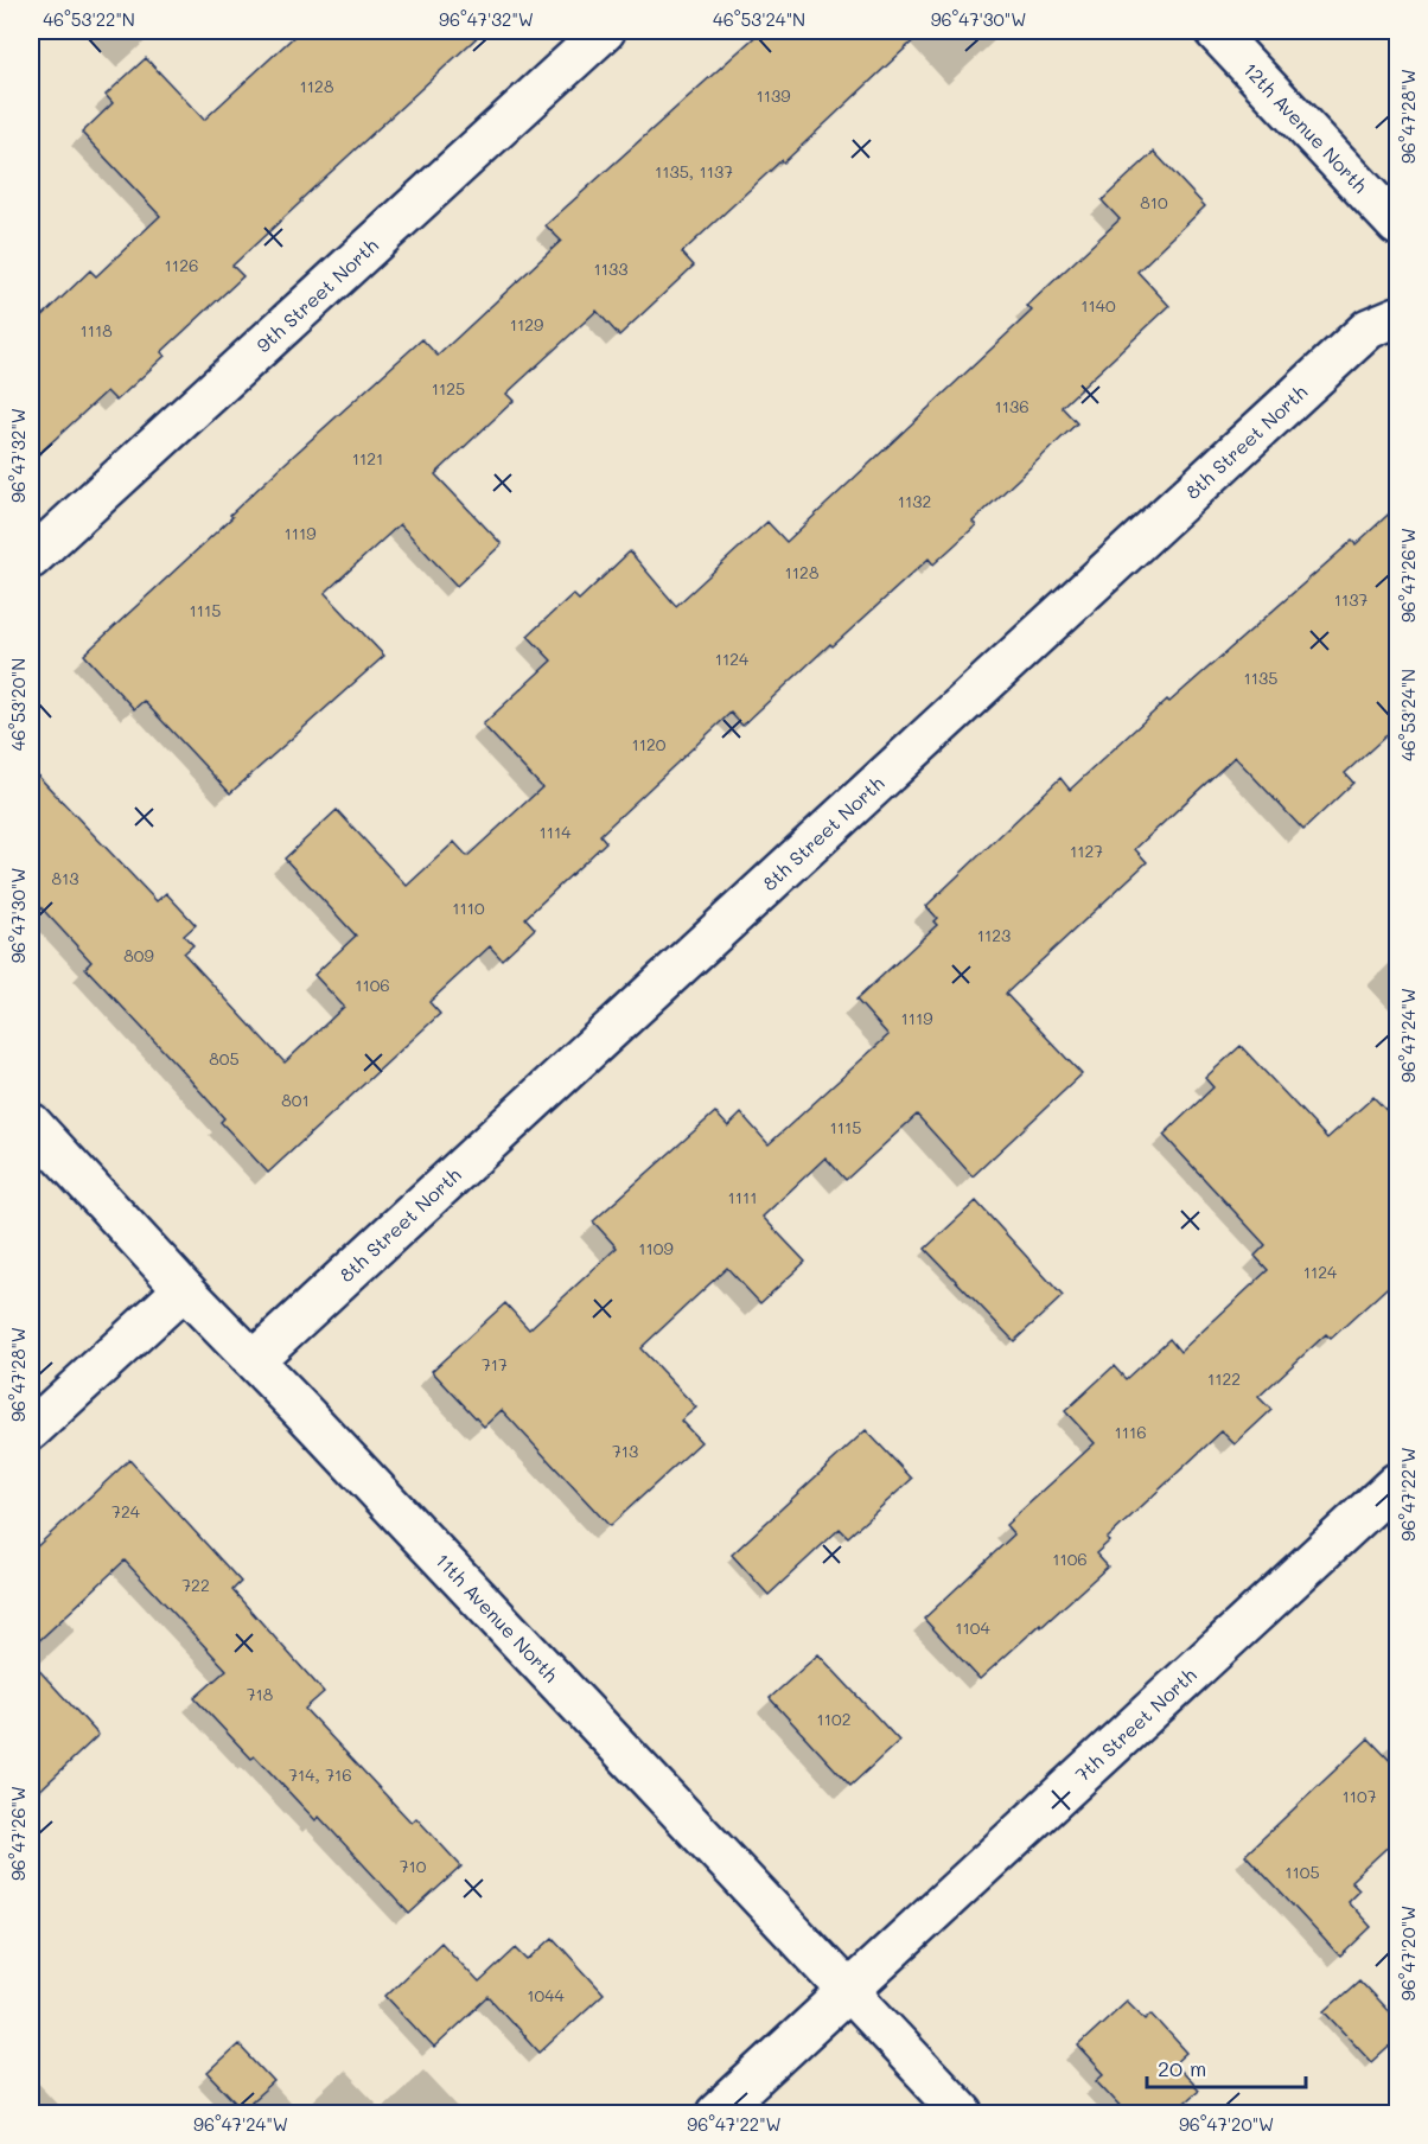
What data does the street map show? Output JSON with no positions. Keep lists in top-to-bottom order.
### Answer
{
  "streets": {
    "street": [
      "12th Avenue North",
      "9th Street North",
      "8th Street North",
      "11th Avenue North",
      "7th Street North"
    ]
  },
  "crossings": [
    ["8th Street North", "11th Avenue North"],
    ["11th Avenue North", "7th Street North"]
  ],
  "house_numbers": [
    "1128",
    "1139",
    "1135, 1137",
    "810",
    "1126",
    "1133",
    "1140",
    "1129",
    "1118",
    "1125",
    "1136",
    "1121",
    "1132",
    "1119",
    "1128",
    "1137",
    "1115",
    "1124",
    "1135",
    "1120",
    "1114",
    "1127",
    "813",
    "1110",
    "1123",
    "809",
    "1106",
    "1119",
    "805",
    "801",
    "1115",
    "1111",
    "1109",
    "1124",
    "717",
    "1122",
    "1116",
    "713",
    "724",
    "1106",
    "722",
    "1104",
    "718",
    "1102",
    "714, 716",
    "1107",
    "710",
    "1105",
    "1044"
  ],
  "scale_bar": "20 m",
  "coordinates": [
    "46°53'22\"N",
    "96°47'32\"W",
    "46°53'24\"N",
    "96°47'30\"W",
    "96°47'28\"W",
    "96°47'26\"W",
    "46°53'20\"N",
    "96°47'24\"W",
    "96°47'22\"W",
    "96°47'20\"W"
  ]
}
